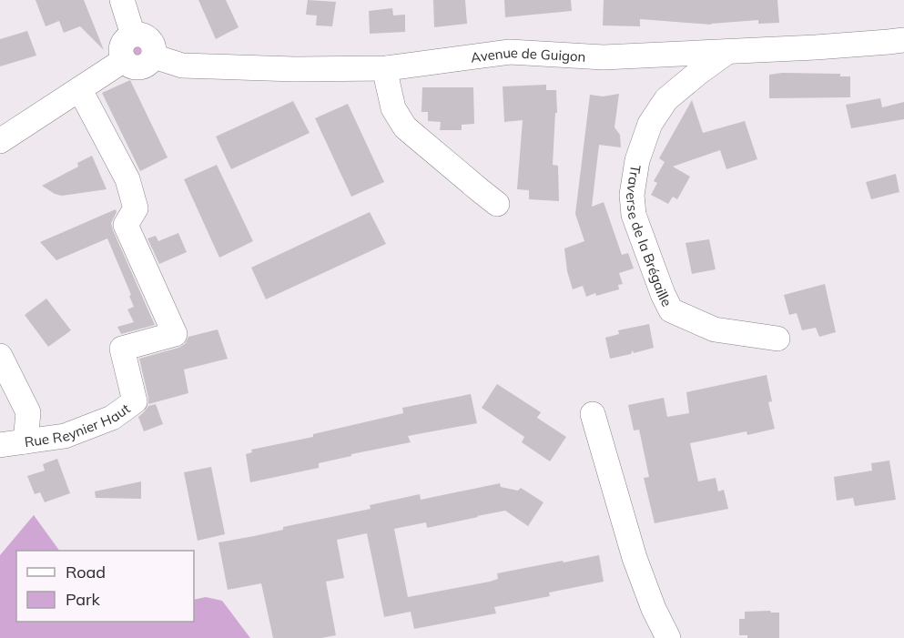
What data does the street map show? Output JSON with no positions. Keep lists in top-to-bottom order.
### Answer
{
  "streets": {
    "street": ["Avenue de Guigon", "Traverse de la Brégaille", "Rue Reynier Haut"]
  },
  "crossings": [
    ["Avenue de Guigon", "Traverse de la Brégaille"]
  ],
  "legend": ["Road", "Park"]
}
